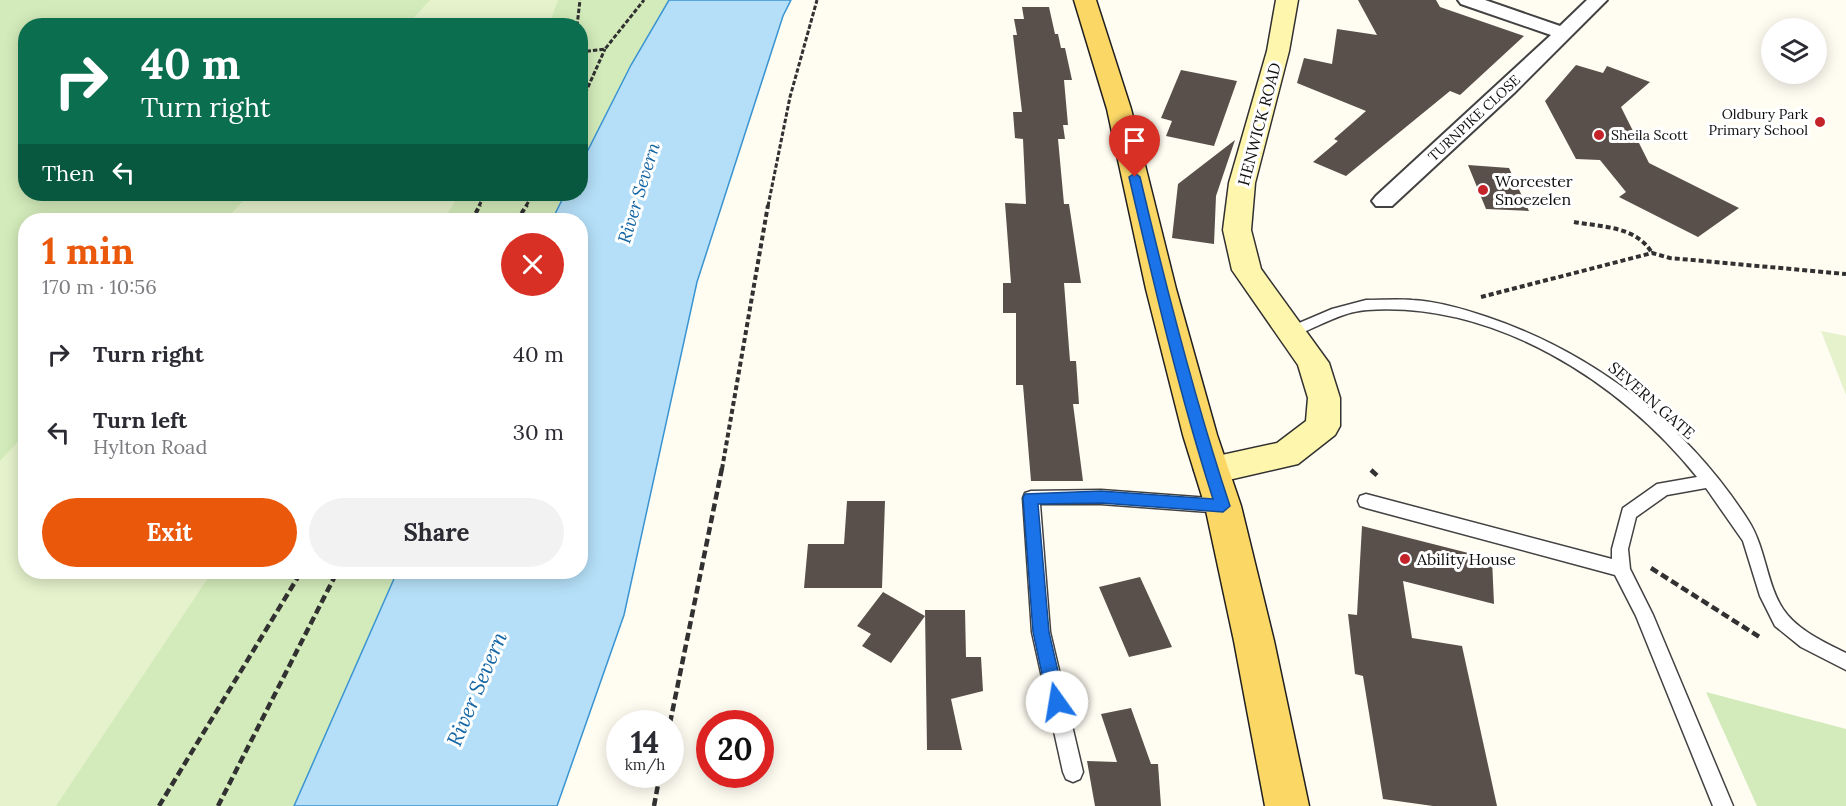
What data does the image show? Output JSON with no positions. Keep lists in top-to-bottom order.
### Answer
{
  "streets": {
    "main road": ["HENWICK ROAD"],
    "street": ["TURNPIKE CLOSE"],
    "lane": ["SEVERN GATE"]
  },
  "crossings": [
    ["HENWICK ROAD", "SEVERN GATE"]
  ],
  "water": ["River Severn"],
  "places": [
    "Oldbury Park Primary School",
    "Sheila Scott",
    "Worcester Snoezelen",
    "Ability House"
  ],
  "page": {
    "turn": ["40 m", "Turn right"],
    "then": "Then",
    "heading": ["1 min", "170 m · 10:56"],
    "list": [
      {
        "name": "Turn right",
        "value": "40 m"
      },
      {
        "name": "Turn left",
        "note": "Hylton Road",
        "value": "30 m"
      }
    ],
    "buttons": ["Exit", "Share"],
    "speed": "14 km/h",
    "limit": "20"
  }
}
